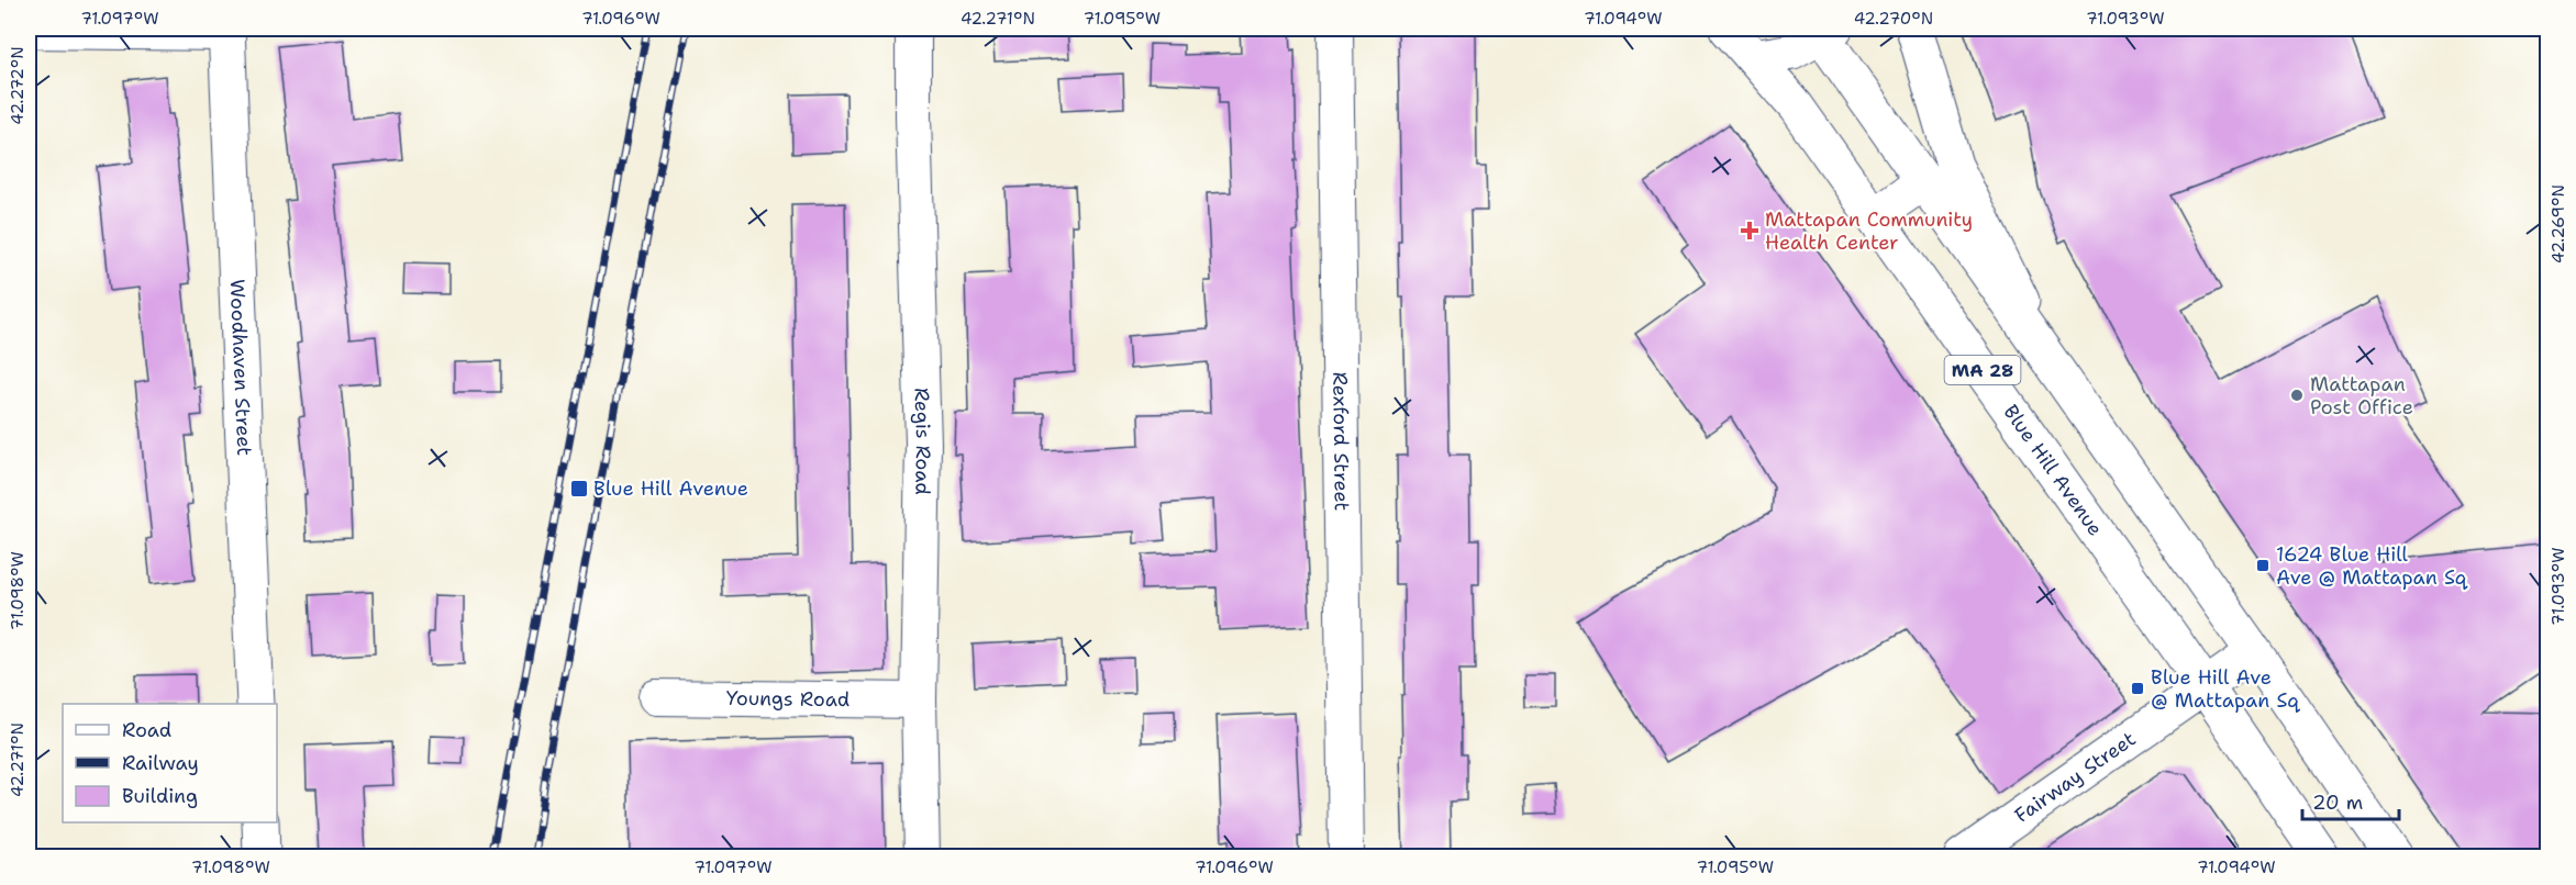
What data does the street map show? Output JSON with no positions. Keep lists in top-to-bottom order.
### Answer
{
  "streets": {
    "main road": ["Woodhaven Street", "MA 28", "Blue Hill Avenue"],
    "street": [
      "Regis Road",
      "Rexford Street",
      "Youngs Road",
      "Fairway Street"
    ]
  },
  "crossings": [
    ["MA 28", "Fairway Street"],
    ["Regis Road", "Youngs Road"],
    ["Blue Hill Avenue", "Fairway Street"]
  ],
  "places": {
    "health": ["Mattapan Community Health Center"],
    "other": ["Mattapan Post Office"],
    "transit": ["Blue Hill Avenue", "1624 Blue Hill Ave @ Mattapan Sq", "Blue Hill Ave @ Mattapan Sq"]
  },
  "legend": ["Road", "Railway", "Building"],
  "scale_bar": "20 m",
  "coordinates": [
    "71.097°W",
    "71.096°W",
    "42.271°N",
    "71.095°W",
    "71.094°W",
    "42.270°N",
    "71.093°W",
    "42.272°N",
    "42.269°N",
    "71.098°W"
  ]
}
